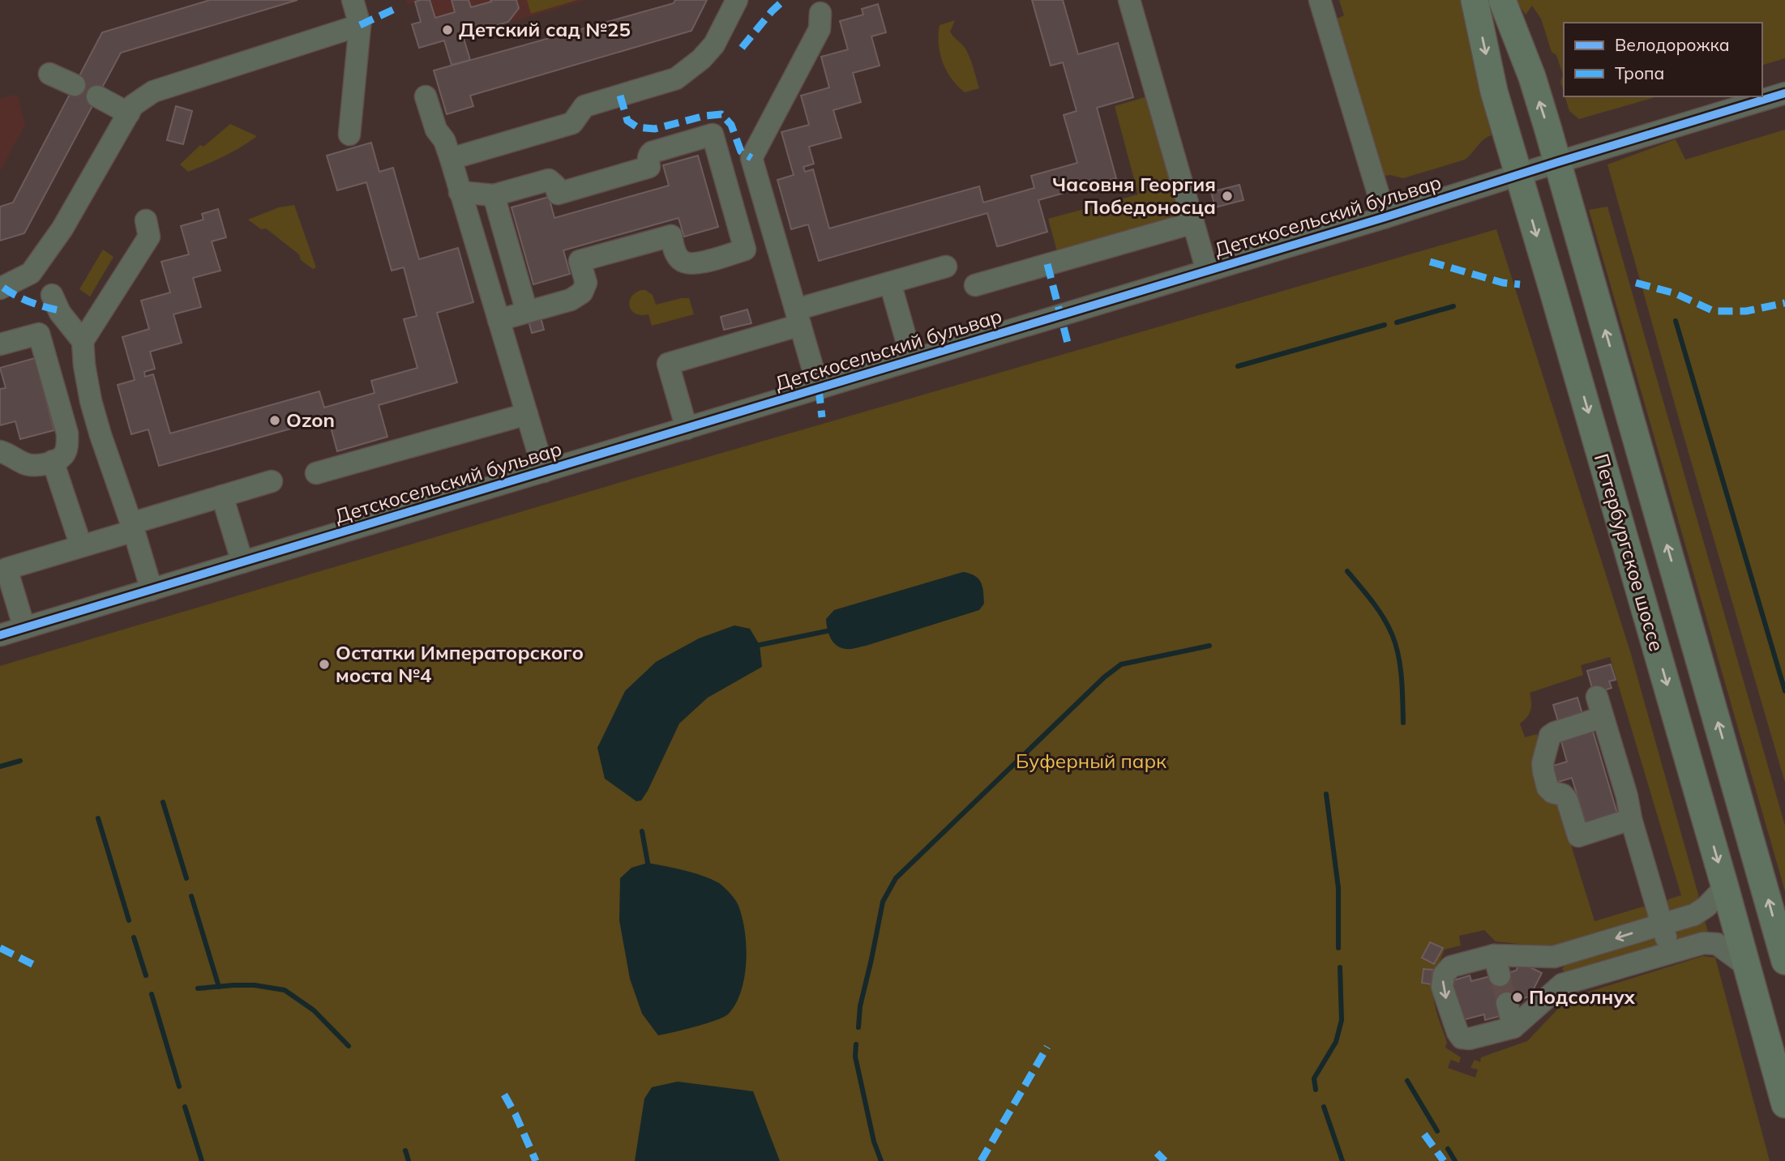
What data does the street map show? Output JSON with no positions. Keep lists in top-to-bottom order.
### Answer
{
  "streets": {
    "main road": ["Петербургское шоссе"],
    "street": ["Детскосельский бульвар"]
  },
  "crossings": [
    ["Детскосельский бульвар", "Петербургское шоссе"]
  ],
  "parks": ["Буферный парк"],
  "places": [
    "Детский сад №25",
    "Часовня Георгия Победоносца",
    "Ozon",
    "Остатки Императорского моста №4",
    "Подсолнух"
  ],
  "legend": ["Велодорожка", "Тропа"]
}
